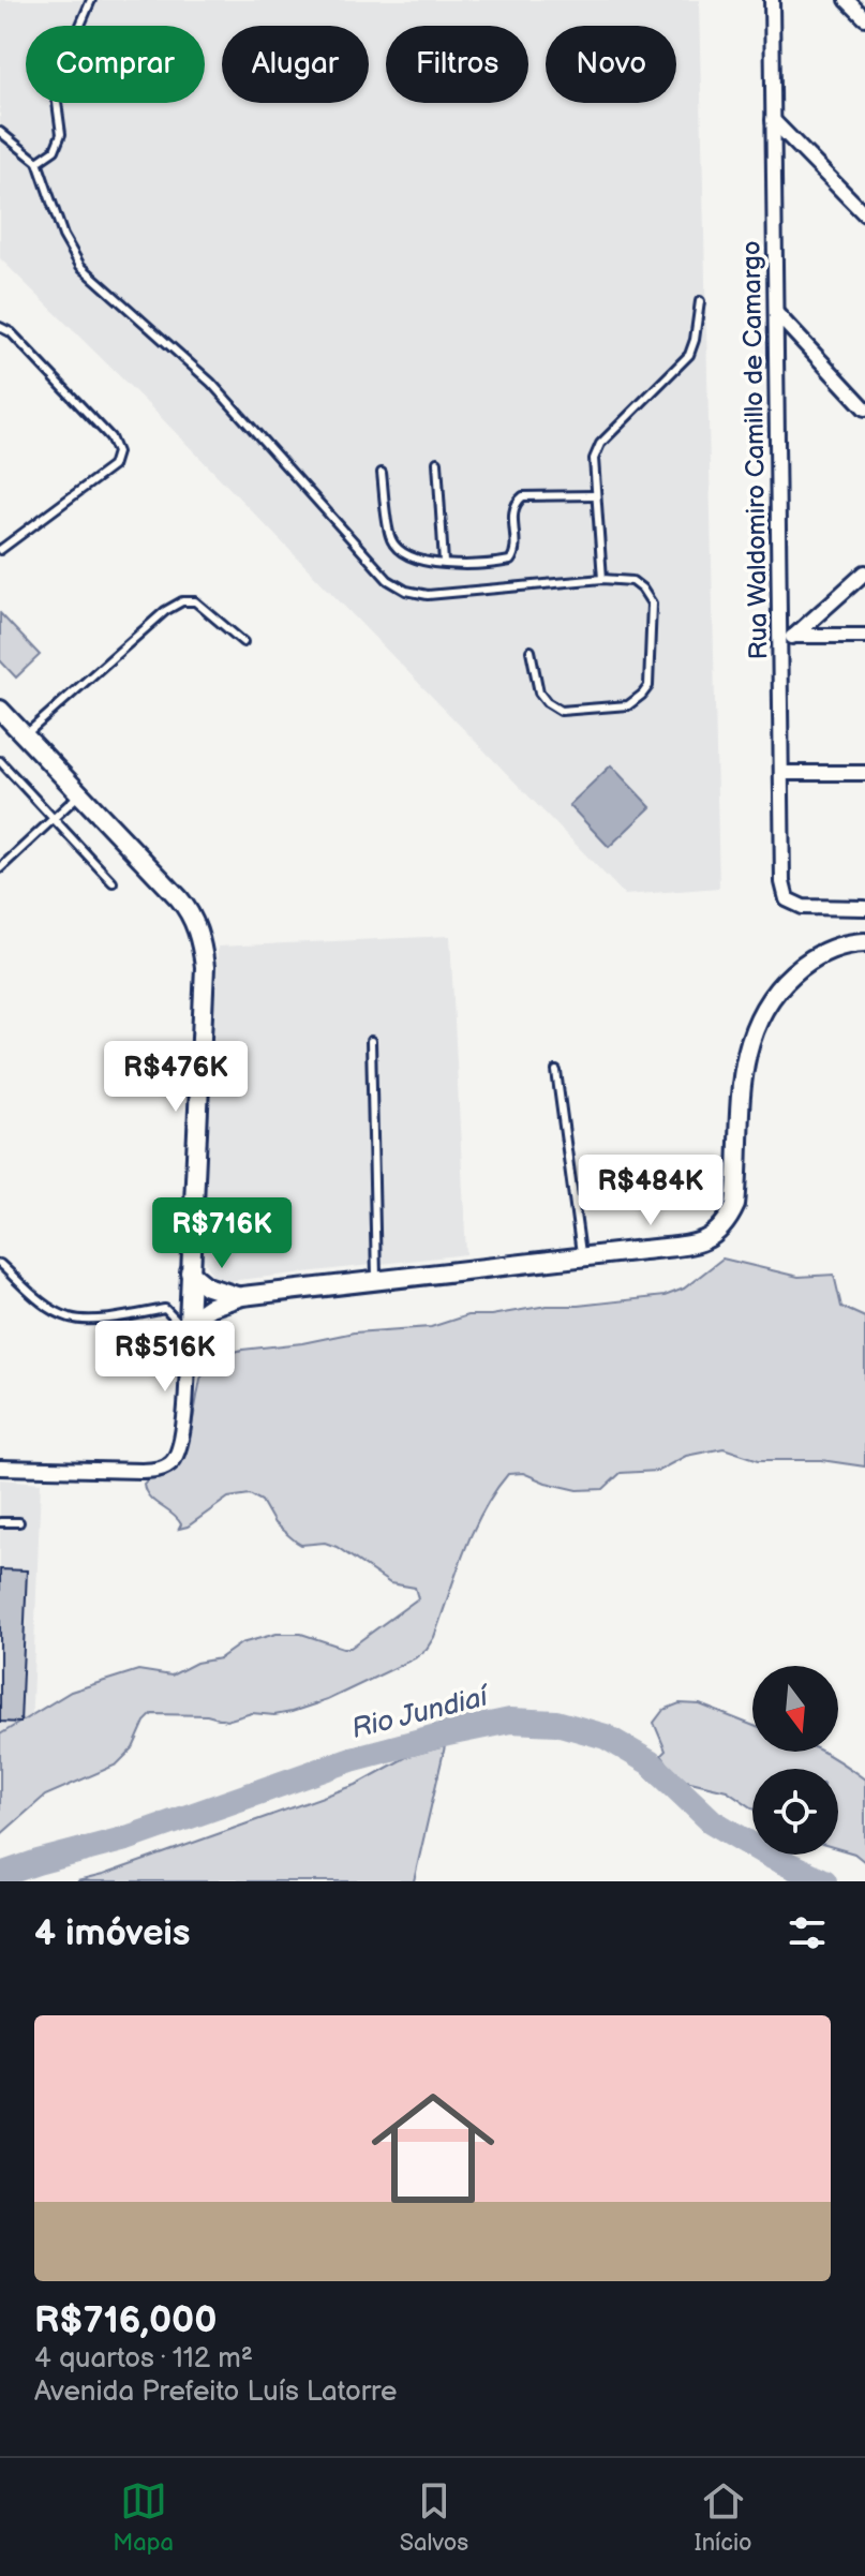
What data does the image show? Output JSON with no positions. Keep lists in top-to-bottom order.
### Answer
{
  "streets": {
    "street": ["Rua Waldomiro Camillo de Camargo"]
  },
  "water": ["Rio Jundiaí"],
  "north": "bottom",
  "page": {
    "chip": [
      "Comprar",
      "Alugar",
      "Filtros",
      "Novo"
    ],
    "price": [
      "R$476K",
      "R$484K",
      "R$716K",
      "R$516K"
    ],
    "heading": "4 imóveis",
    "list": [
      {
        "name": "R$716,000",
        "note": "4 quartos · 112 m² · Avenida Prefeito Luís Latorre"
      }
    ],
    "tabs": ["Mapa", "Salvos", "Início"]
  }
}
